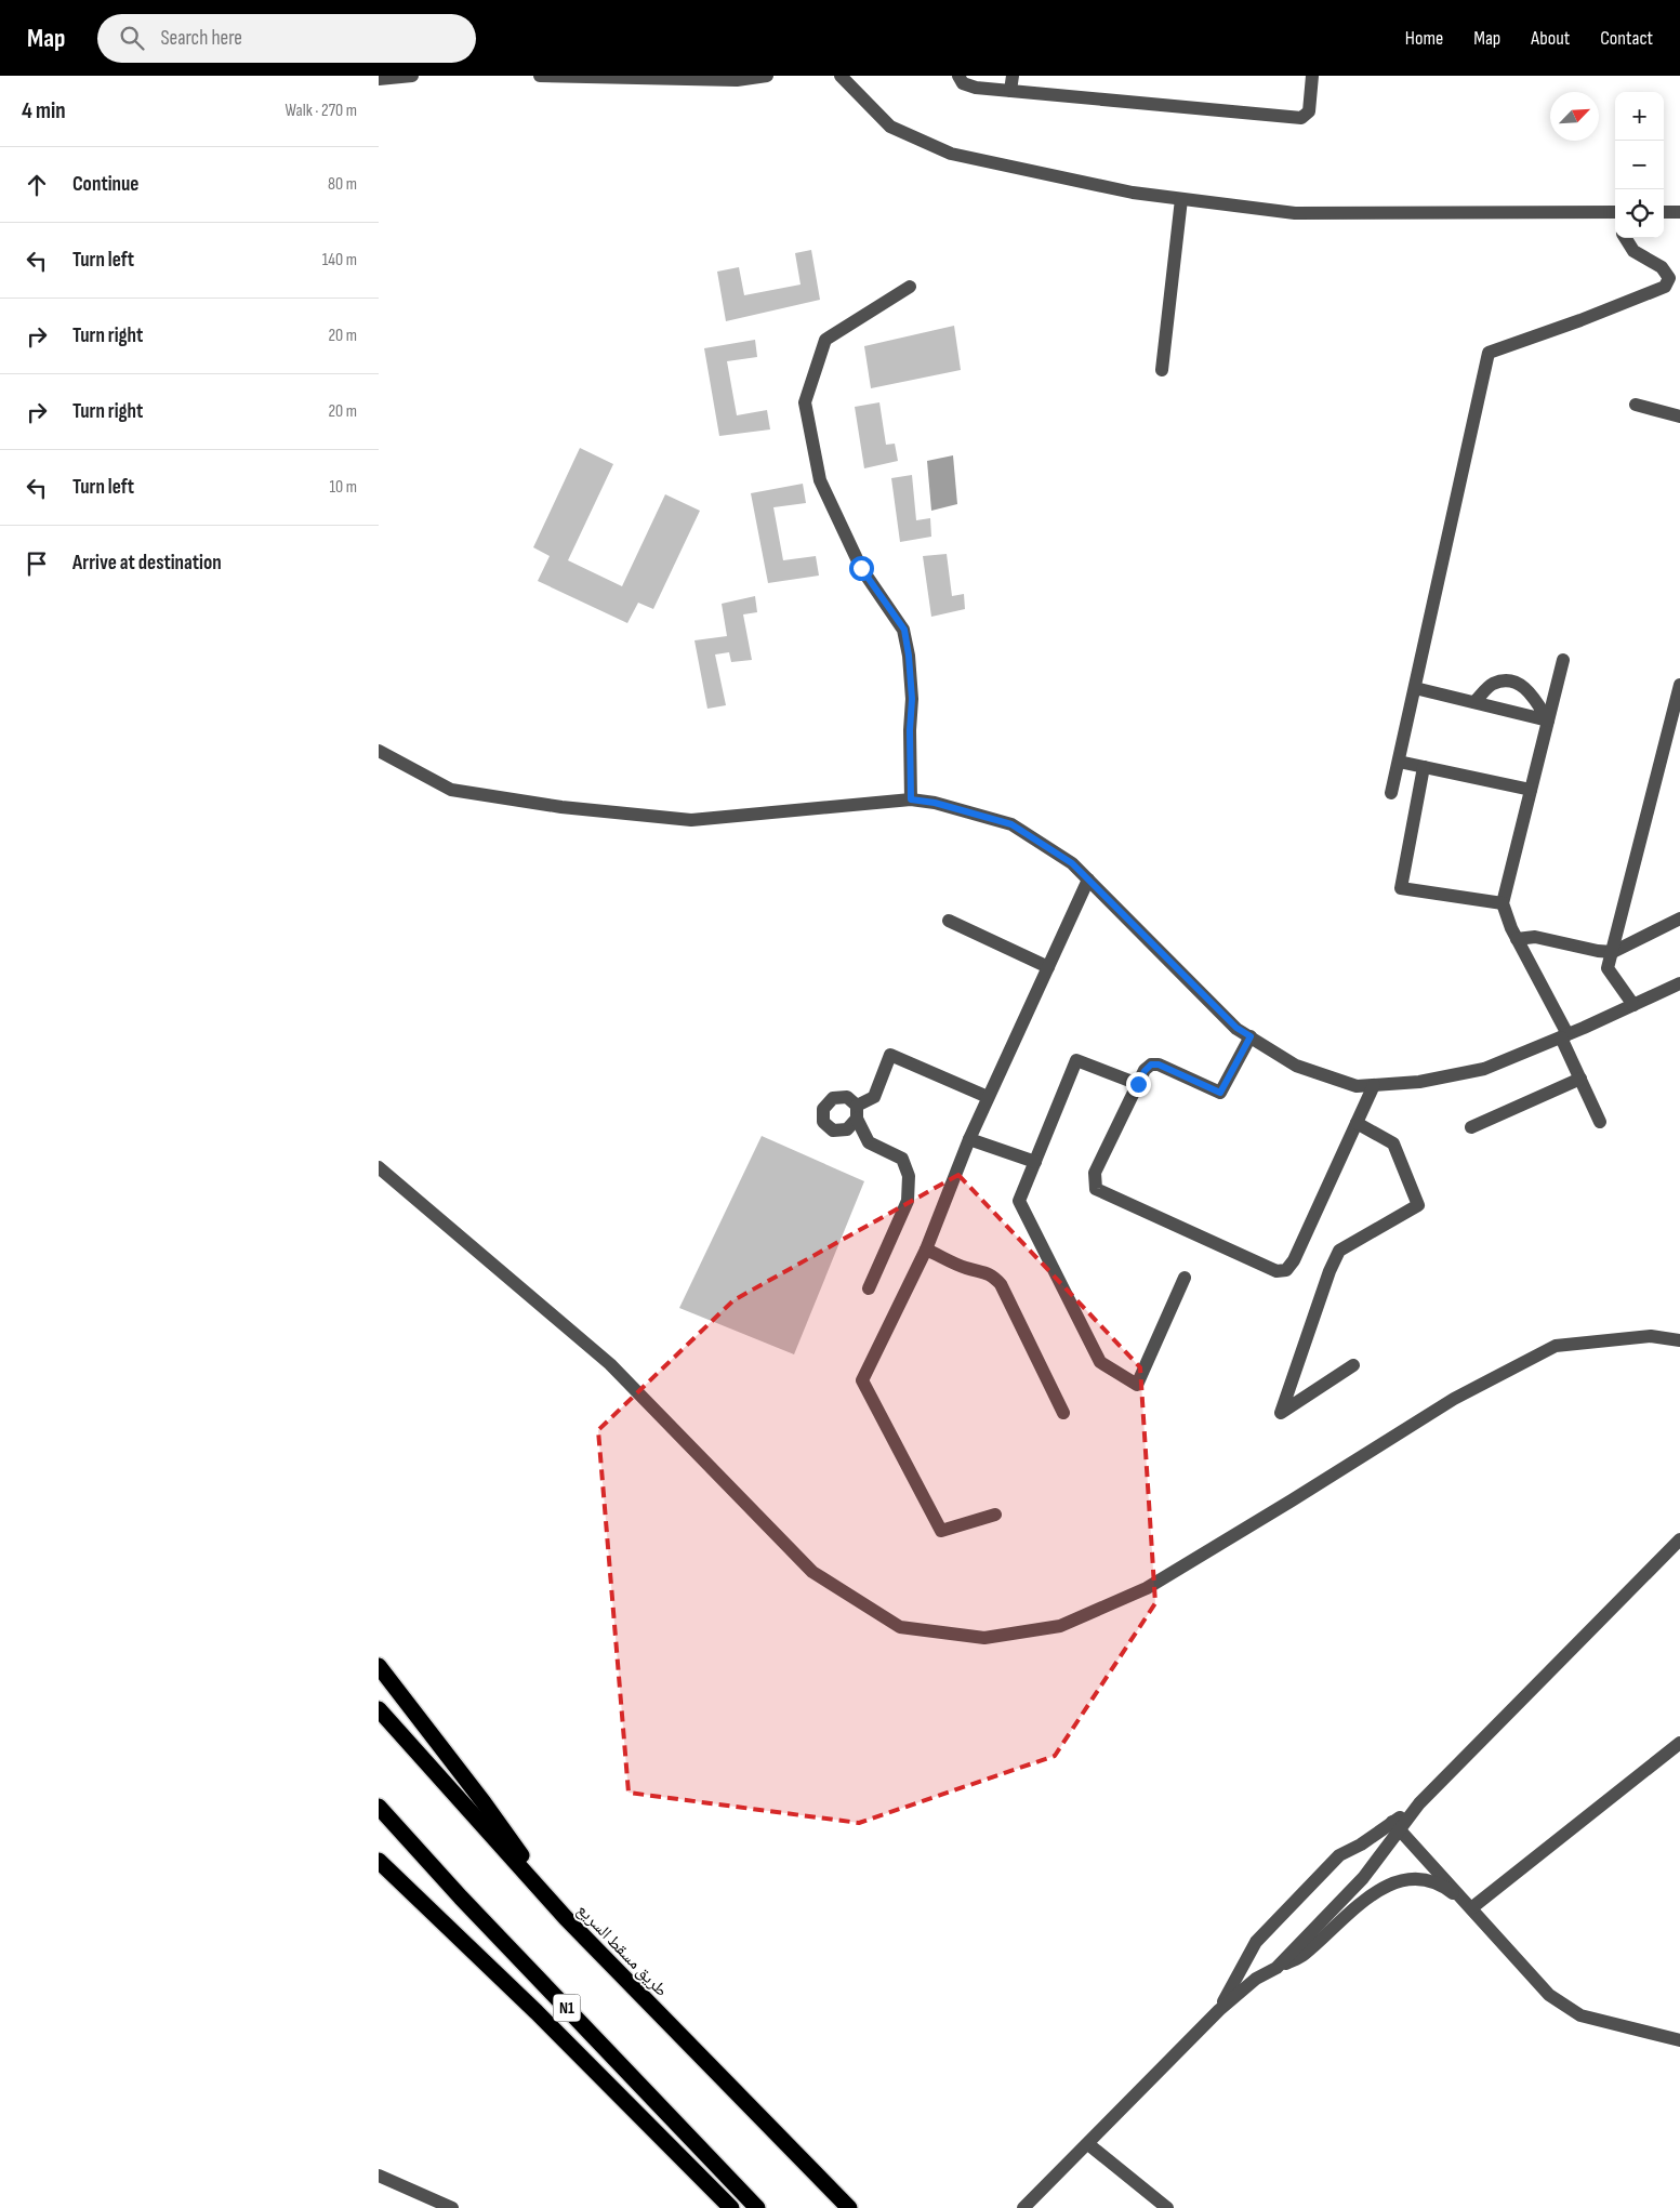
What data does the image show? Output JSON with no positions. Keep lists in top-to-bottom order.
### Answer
{
  "streets": {
    "highway": ["طريق مسقط السريع", "N1"]
  },
  "north": "top right",
  "page": {
    "header": "Map",
    "search": "Search here",
    "nav": [
      "Home",
      "Map",
      "About",
      "Contact"
    ],
    "heading": ["4 min", "Walk · 270 m"],
    "map_buttons": ["+", "−"],
    "list": [
      ["Continue", "80 m"],
      ["Turn left", "140 m"],
      ["Turn right", "20 m"],
      ["Turn right", "20 m"],
      ["Turn left", "10 m"],
      "Arrive at destination"
    ]
  }
}
